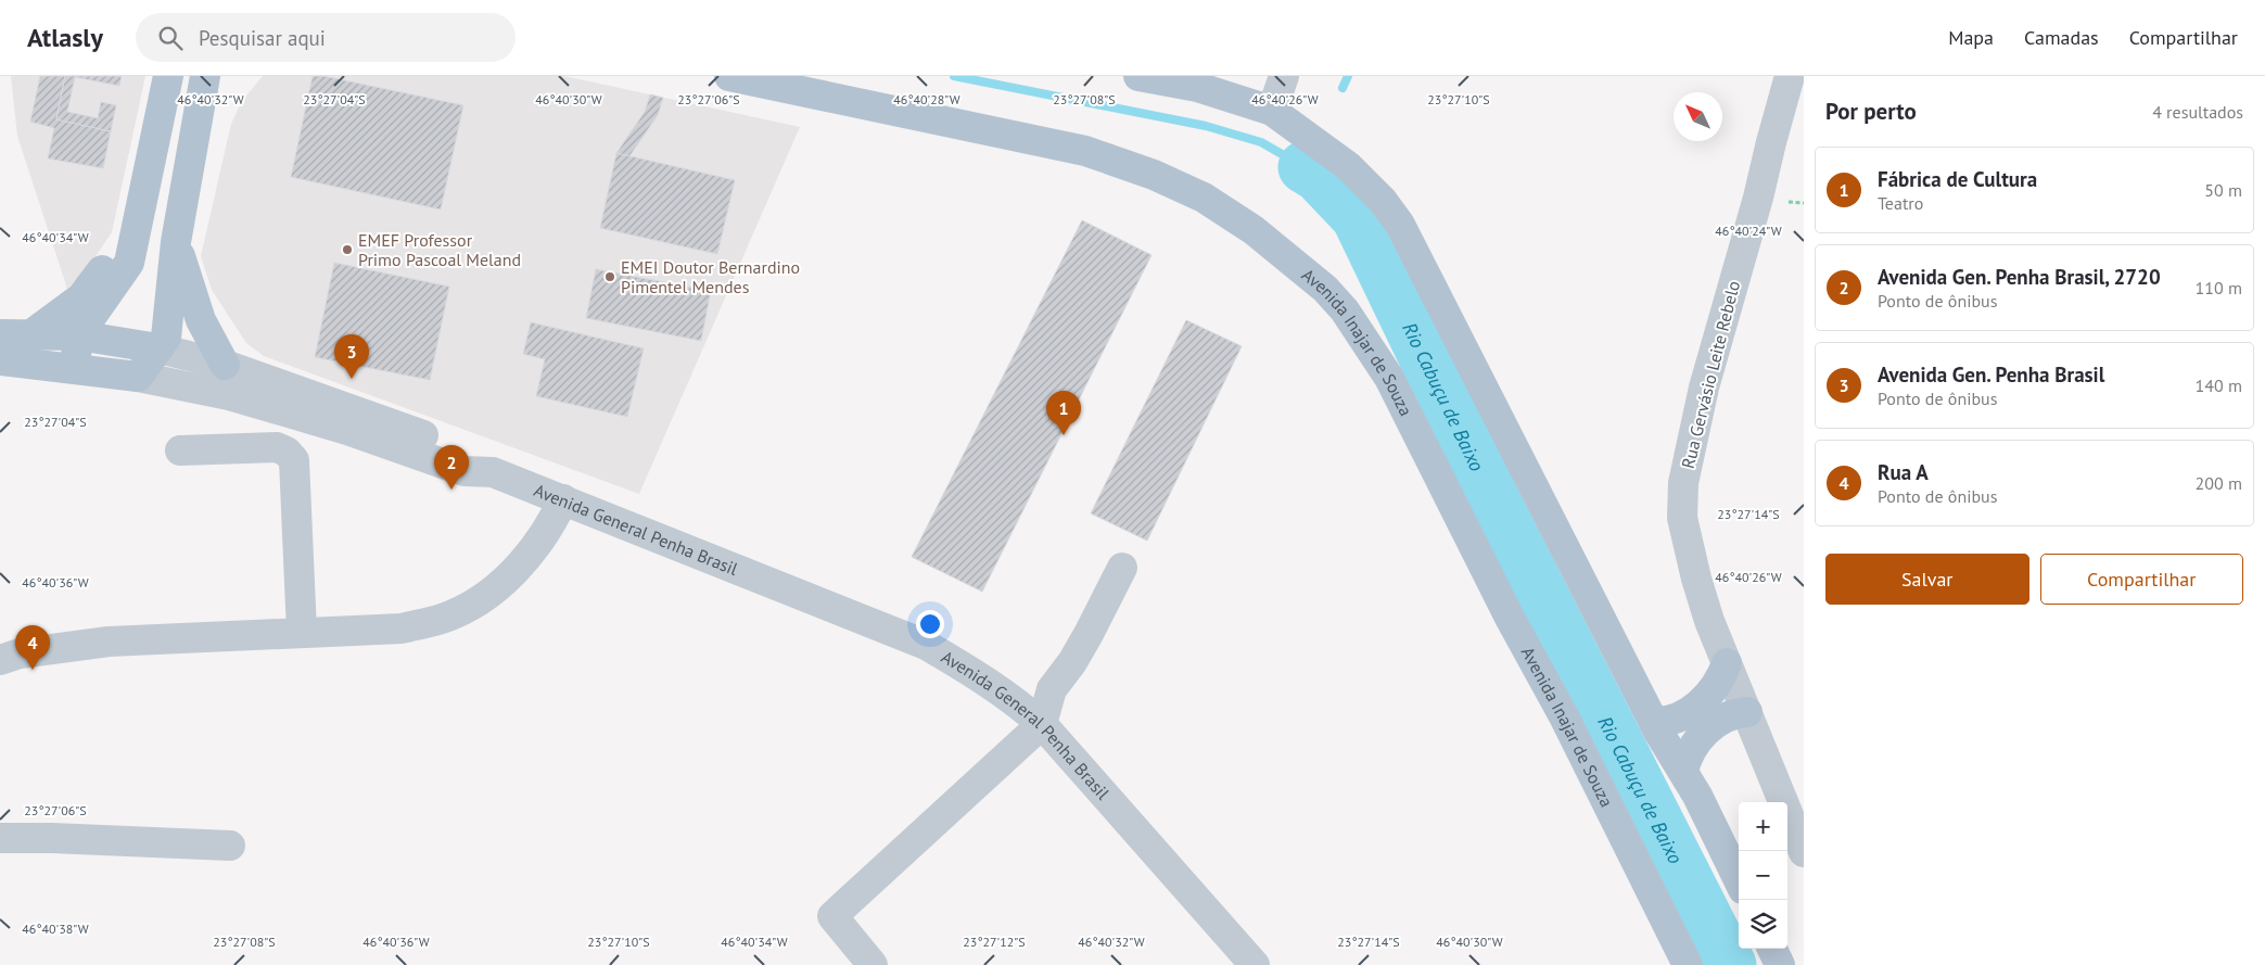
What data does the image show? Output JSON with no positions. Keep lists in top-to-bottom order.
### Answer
{
  "streets": {
    "main road": ["Avenida Inajar de Souza", "Avenida General Penha Brasil"],
    "street": ["Rua Gervásio Leite Rebelo"]
  },
  "water": ["Rio Cabuçu de Baixo"],
  "places": ["EMEF Professor Primo Pascoal Meland", "EMEI Doutor Bernardino Pimentel Mendes"],
  "north": "top left",
  "page": {
    "header": "Atlasly",
    "search": "Pesquisar aqui",
    "nav": ["Mapa", "Camadas", "Compartilhar"],
    "heading": ["Por perto", "4 resultados"],
    "list": [
      {
        "mark": "1",
        "name": "Fábrica de Cultura",
        "note": "Teatro",
        "value": "50 m"
      },
      {
        "mark": "2",
        "name": "Avenida Gen. Penha Brasil, 2720",
        "note": "Ponto de ônibus",
        "value": "110 m"
      },
      {
        "mark": "3",
        "name": "Avenida Gen. Penha Brasil",
        "note": "Ponto de ônibus",
        "value": "140 m"
      },
      {
        "mark": "4",
        "name": "Rua A",
        "note": "Ponto de ônibus",
        "value": "200 m"
      }
    ],
    "pins": [
      "3",
      "1",
      "2",
      "4"
    ],
    "buttons": ["Salvar", "Compartilhar"],
    "map_buttons": ["+", "−"]
  },
  "coordinates": [
    "46°40'32\"W",
    "46°40'30\"W",
    "46°40'28\"W",
    "46°40'26\"W",
    "23°27'04\"S",
    "23°27'06\"S",
    "23°27'08\"S",
    "23°27'10\"S",
    "46°40'24\"W",
    "46°40'34\"W",
    "23°27'14\"S",
    "46°40'36\"W",
    "46°40'38\"W",
    "23°27'12\"S"
  ]
}
